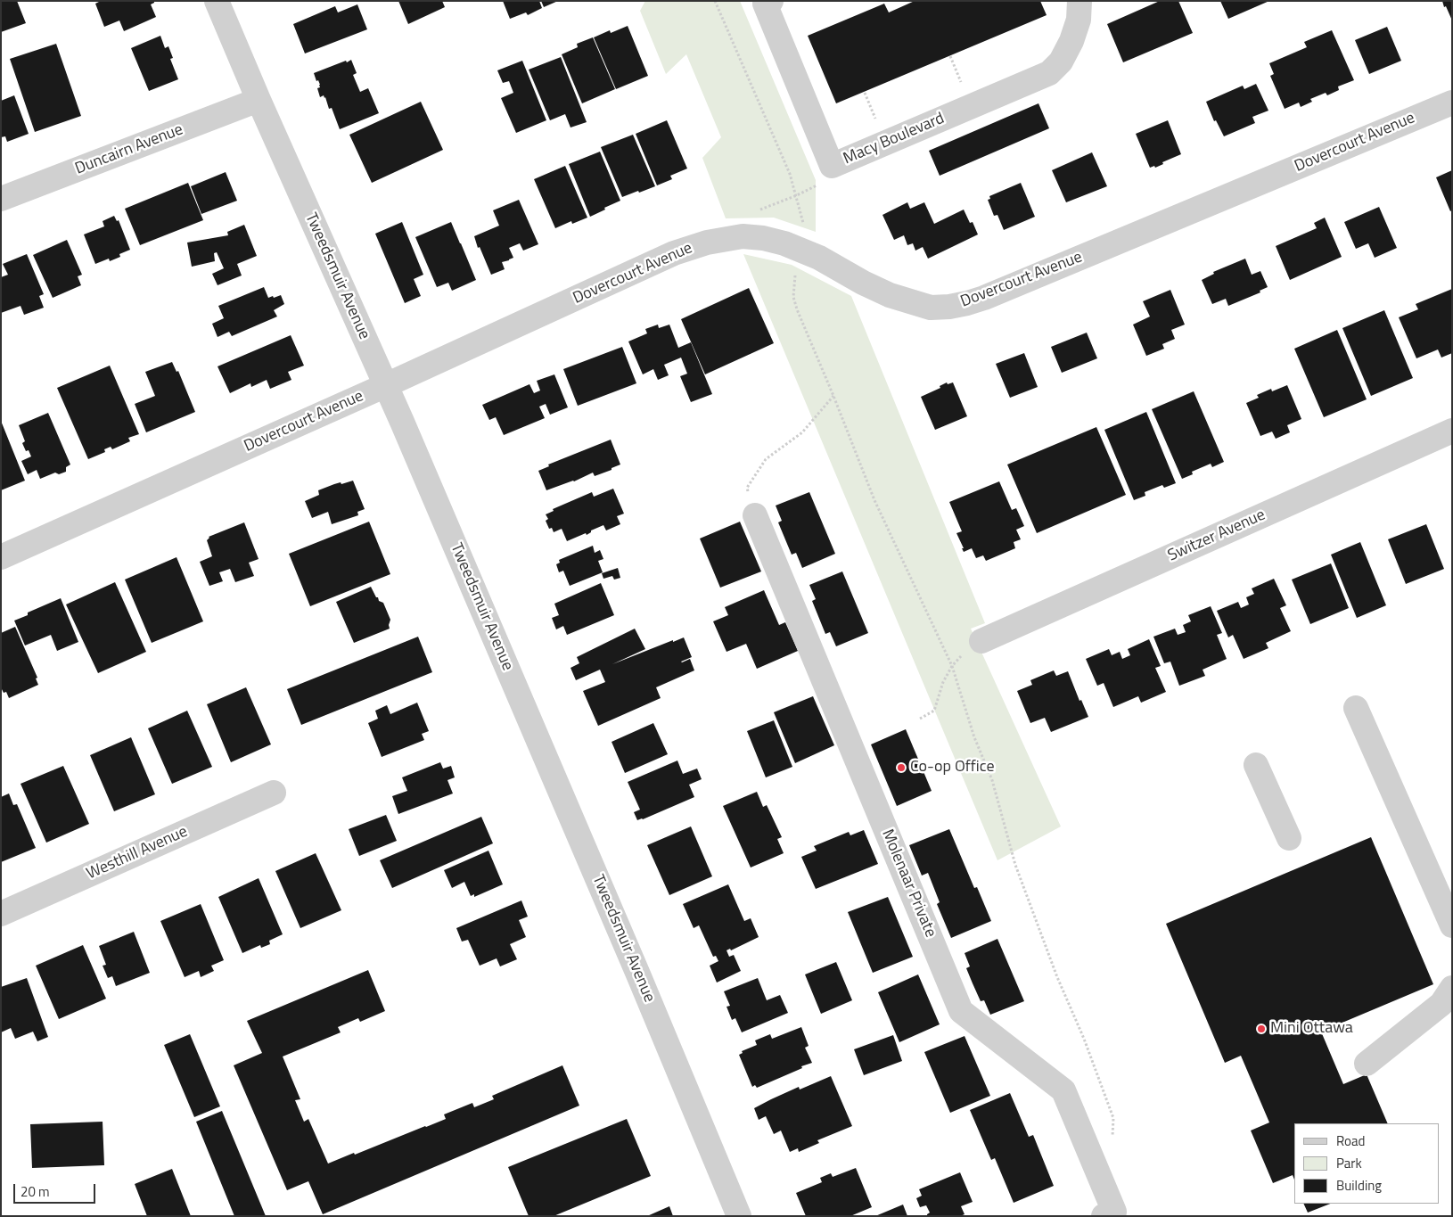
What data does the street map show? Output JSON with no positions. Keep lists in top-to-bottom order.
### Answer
{
  "streets": {
    "street": [
      "Macy Boulevard",
      "Dovercourt Avenue",
      "Duncairn Avenue",
      "Tweedsmuir Avenue",
      "Switzer Avenue",
      "Westhill Avenue",
      "Molenaar Private"
    ]
  },
  "crossings": [
    ["Dovercourt Avenue", "Tweedsmuir Avenue"],
    ["Duncairn Avenue", "Tweedsmuir Avenue"]
  ],
  "places": ["Co-op Office", "Mini Ottawa"],
  "legend": ["Road", "Park", "Building"],
  "scale_bar": "20 m"
}
